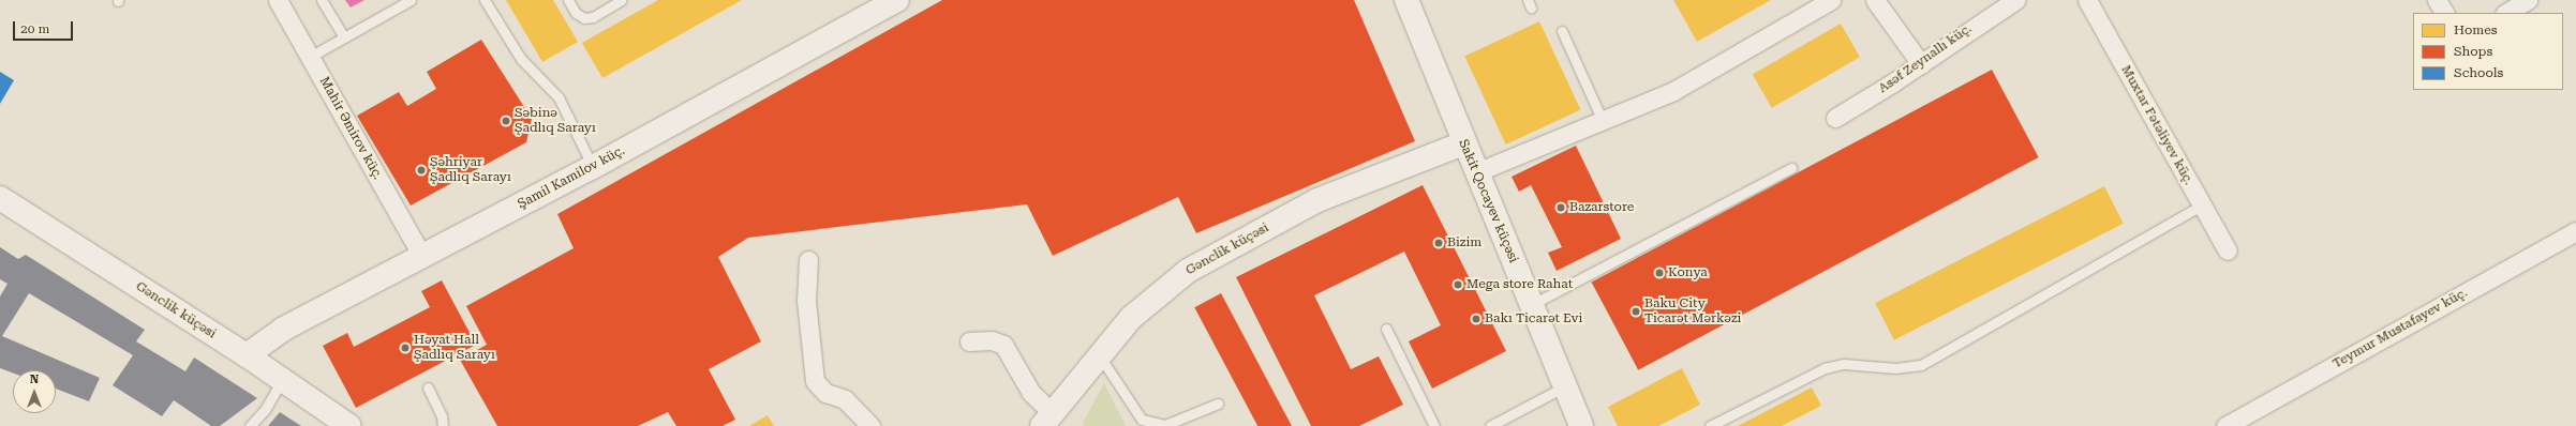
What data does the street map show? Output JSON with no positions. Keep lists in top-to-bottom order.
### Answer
{
  "streets": {
    "street": [
      "Asəf Zeynallı küç.",
      "Muxtar Fətəliyev küç.",
      "Mahir Əmirov küç.",
      "Şamil Kamilov küç.",
      "Sakit Qocayev küçəsi",
      "Gənclik küçəsi",
      "Teymur Mustafayev küç."
    ]
  },
  "crossings": [
    ["Mahir Əmirov küç.", "Şamil Kamilov küç."],
    ["Şamil Kamilov küç.", "Gənclik küçəsi"],
    ["Sakit Qocayev küçəsi", "Gənclik küçəsi"]
  ],
  "places": [
    "Səbinə Şadlıq Sarayı",
    "Şəhriyar Şadlıq Sarayı",
    "Bazarstore",
    "Bizim",
    "Konya",
    "Mega store Rahat",
    "Baku City Ticarət Mərkəzi",
    "Bakı Ticarət Evi",
    "Həyat Hall Şadlıq Sarayı"
  ],
  "legend": ["Homes", "Shops", "Schools"],
  "scale_bar": "20 m",
  "north": "top"
}
